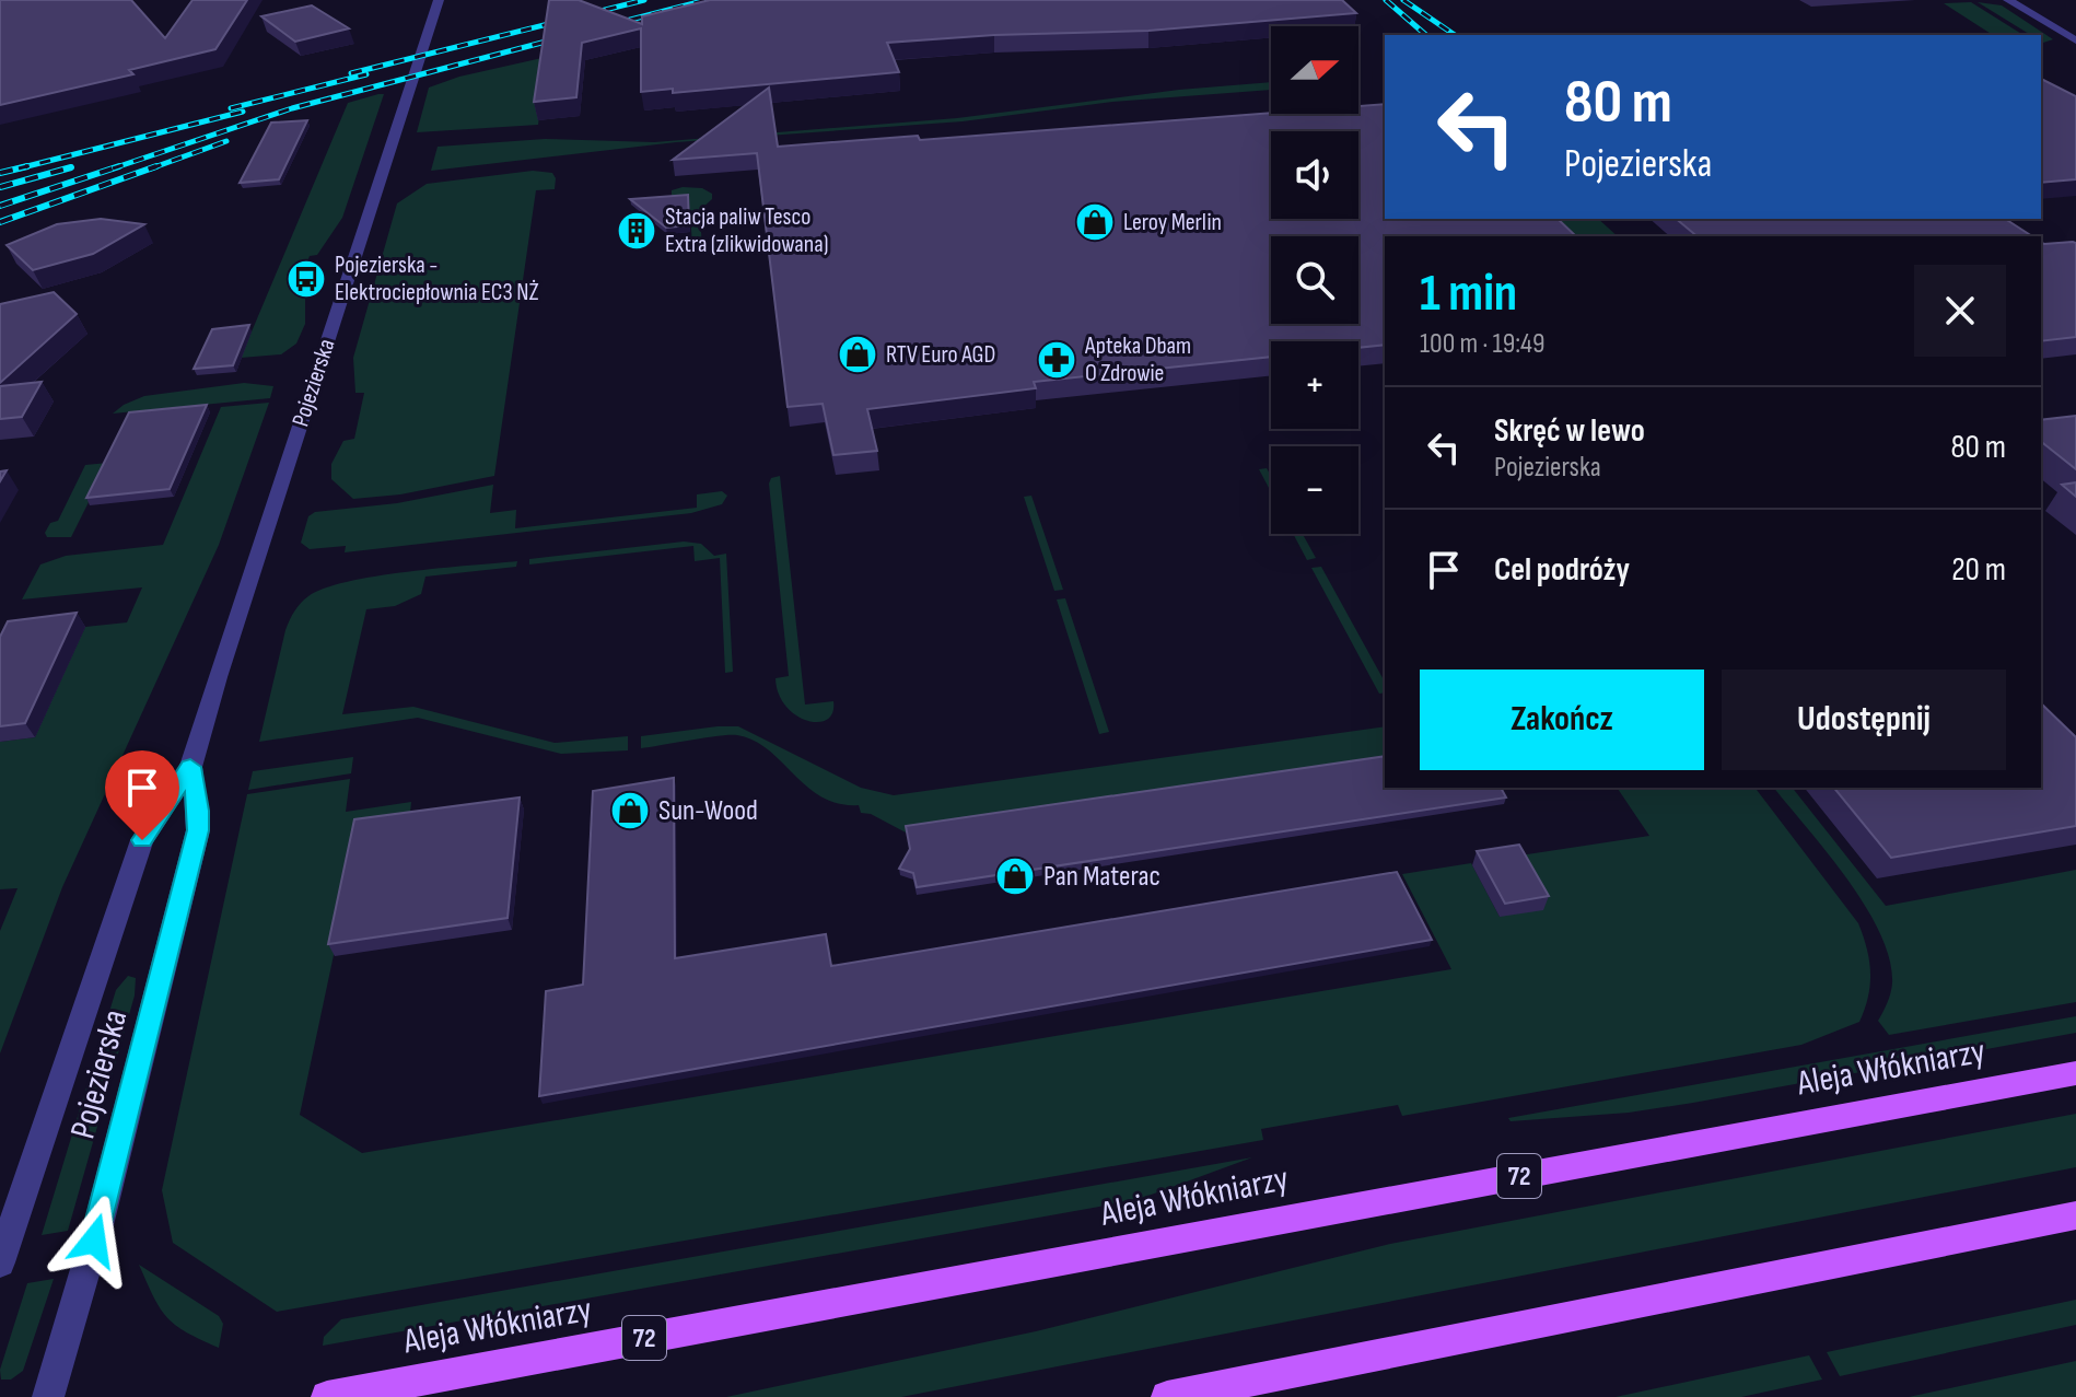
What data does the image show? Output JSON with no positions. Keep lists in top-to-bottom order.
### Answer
{
  "streets": {
    "main road": ["Aleja Włókniarzy", "72"],
    "street": ["Pojezierska"]
  },
  "places": {
    "shop": [
      "Leroy Merlin",
      "RTV Euro AGD",
      "Sun-Wood",
      "Pan Materac"
    ],
    "building": ["Stacja paliw Tesco Extra (zlikwidowana)"],
    "bus stop": ["Pojezierska - Elektrociepłownia EC3 NŻ"],
    "pharmacy": ["Apteka Dbam O Zdrowie"]
  },
  "north": "right",
  "page": {
    "map_buttons": ["+", "−"],
    "turn": ["80 m", "Pojezierska"],
    "heading": ["1 min", "100 m · 19:49"],
    "list": [
      {
        "name": "Skręć w lewo",
        "note": "Pojezierska",
        "value": "80 m"
      },
      {
        "name": "Cel podróży",
        "value": "20 m"
      }
    ],
    "buttons": ["Zakończ", "Udostępnij"]
  }
}
